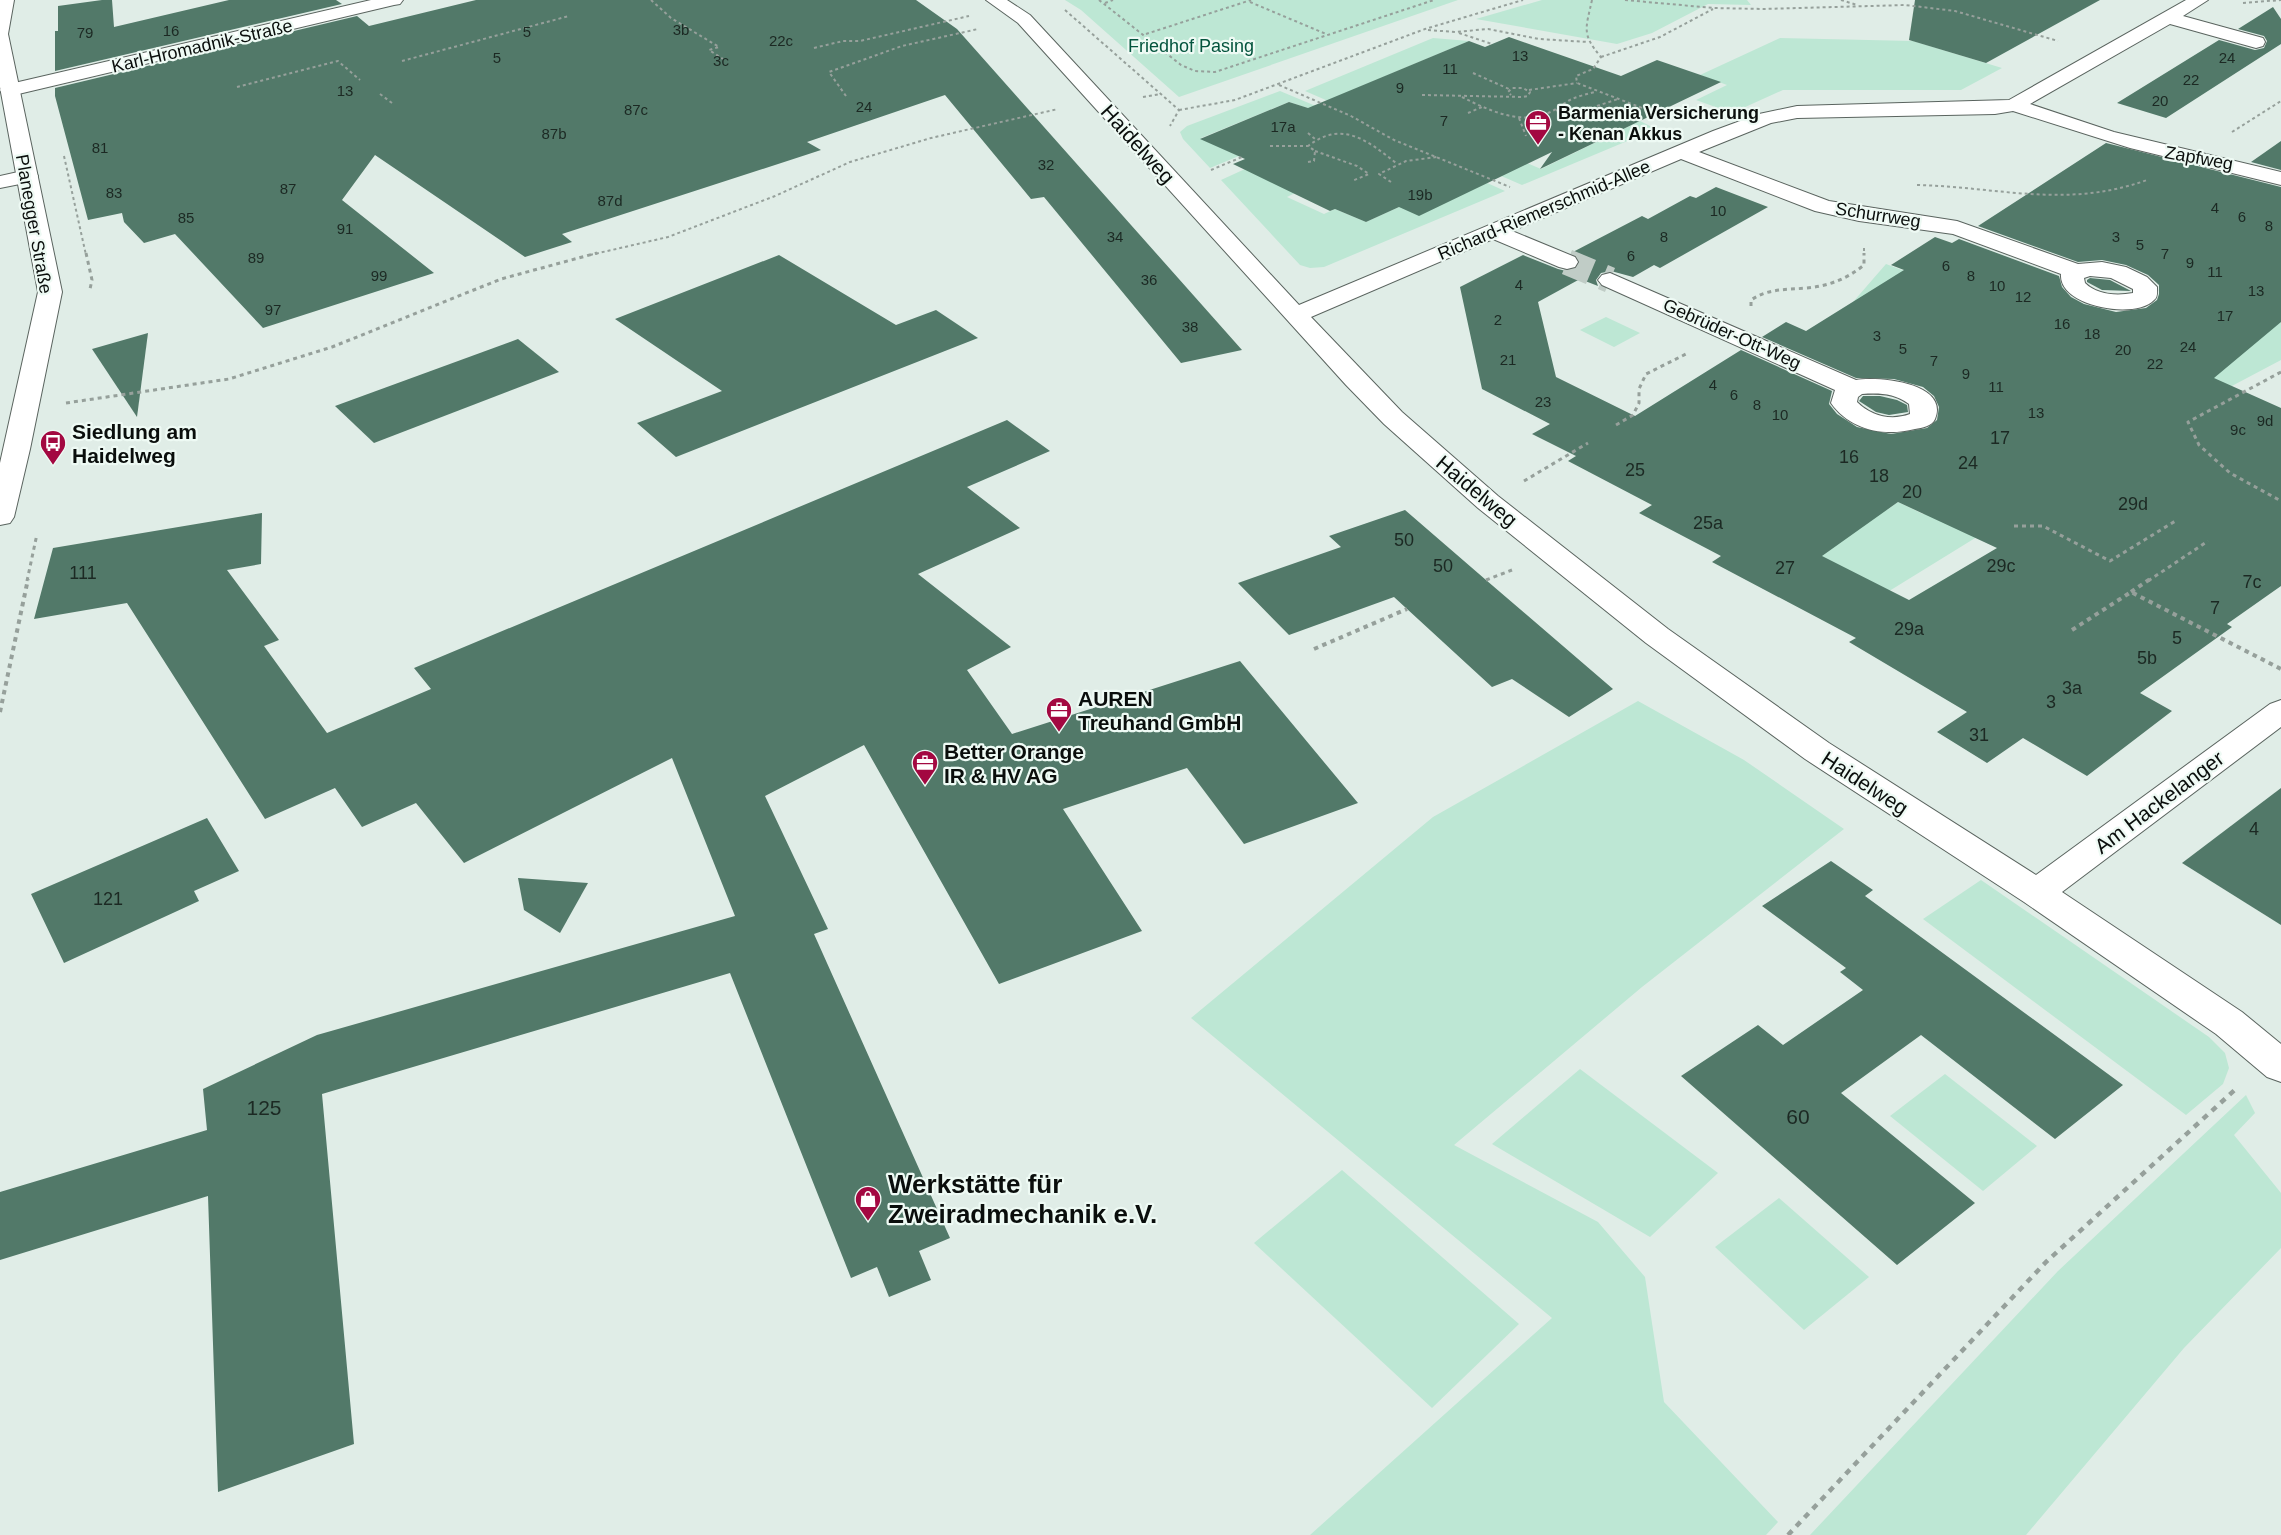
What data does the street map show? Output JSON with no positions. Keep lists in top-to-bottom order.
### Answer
{
  "streets": {
    "street": [
      "Karl-Hromadnik-Straße",
      "Haidelweg",
      "Zapfweg",
      "Richard-Riemerschmid-Allee",
      "Schurrweg",
      "Planegger Straße",
      "Gebrüder-Ott-Weg",
      "Am Hackelanger"
    ]
  },
  "crossings": [
    ["Karl-Hromadnik-Straße", "Planegger Straße"],
    ["Haidelweg", "Richard-Riemerschmid-Allee"],
    ["Haidelweg", "Am Hackelanger"],
    ["Zapfweg", "Richard-Riemerschmid-Allee"],
    ["Richard-Riemerschmid-Allee", "Schurrweg"]
  ],
  "parks": ["Friedhof Pasing"],
  "places": {
    "office": ["Barmenia Versicherung - Kenan Akkus", "AUREN Treuhand GmbH", "Better Orange IR & HV AG"],
    "bus stop": ["Siedlung am Haidelweg"],
    "shop": ["Werkstätte für Zweiradmechanik e.V."]
  },
  "house_numbers": [
    "3b",
    "16",
    "5",
    "79",
    "22c",
    "13",
    "5",
    "24",
    "3c",
    "11",
    "22",
    "9",
    "13",
    "20",
    "24",
    "87c",
    "7",
    "17a",
    "87b",
    "81",
    "32",
    "87",
    "83",
    "19b",
    "87d",
    "4",
    "10",
    "6",
    "85",
    "8",
    "91",
    "34",
    "8",
    "3",
    "5",
    "7",
    "6",
    "89",
    "9",
    "6",
    "11",
    "99",
    "8",
    "36",
    "4",
    "10",
    "13",
    "12",
    "97",
    "17",
    "2",
    "16",
    "38",
    "18",
    "3",
    "24",
    "5",
    "20",
    "21",
    "7",
    "22",
    "9",
    "4",
    "11",
    "6",
    "23",
    "8",
    "13",
    "10",
    "9d",
    "9c",
    "17",
    "16",
    "24",
    "25",
    "18",
    "20",
    "29d",
    "25a",
    "50",
    "50",
    "29c",
    "27",
    "111",
    "7c",
    "7",
    "29a",
    "5",
    "5b",
    "3a",
    "3",
    "31",
    "4",
    "121",
    "125",
    "60"
  ]
}
